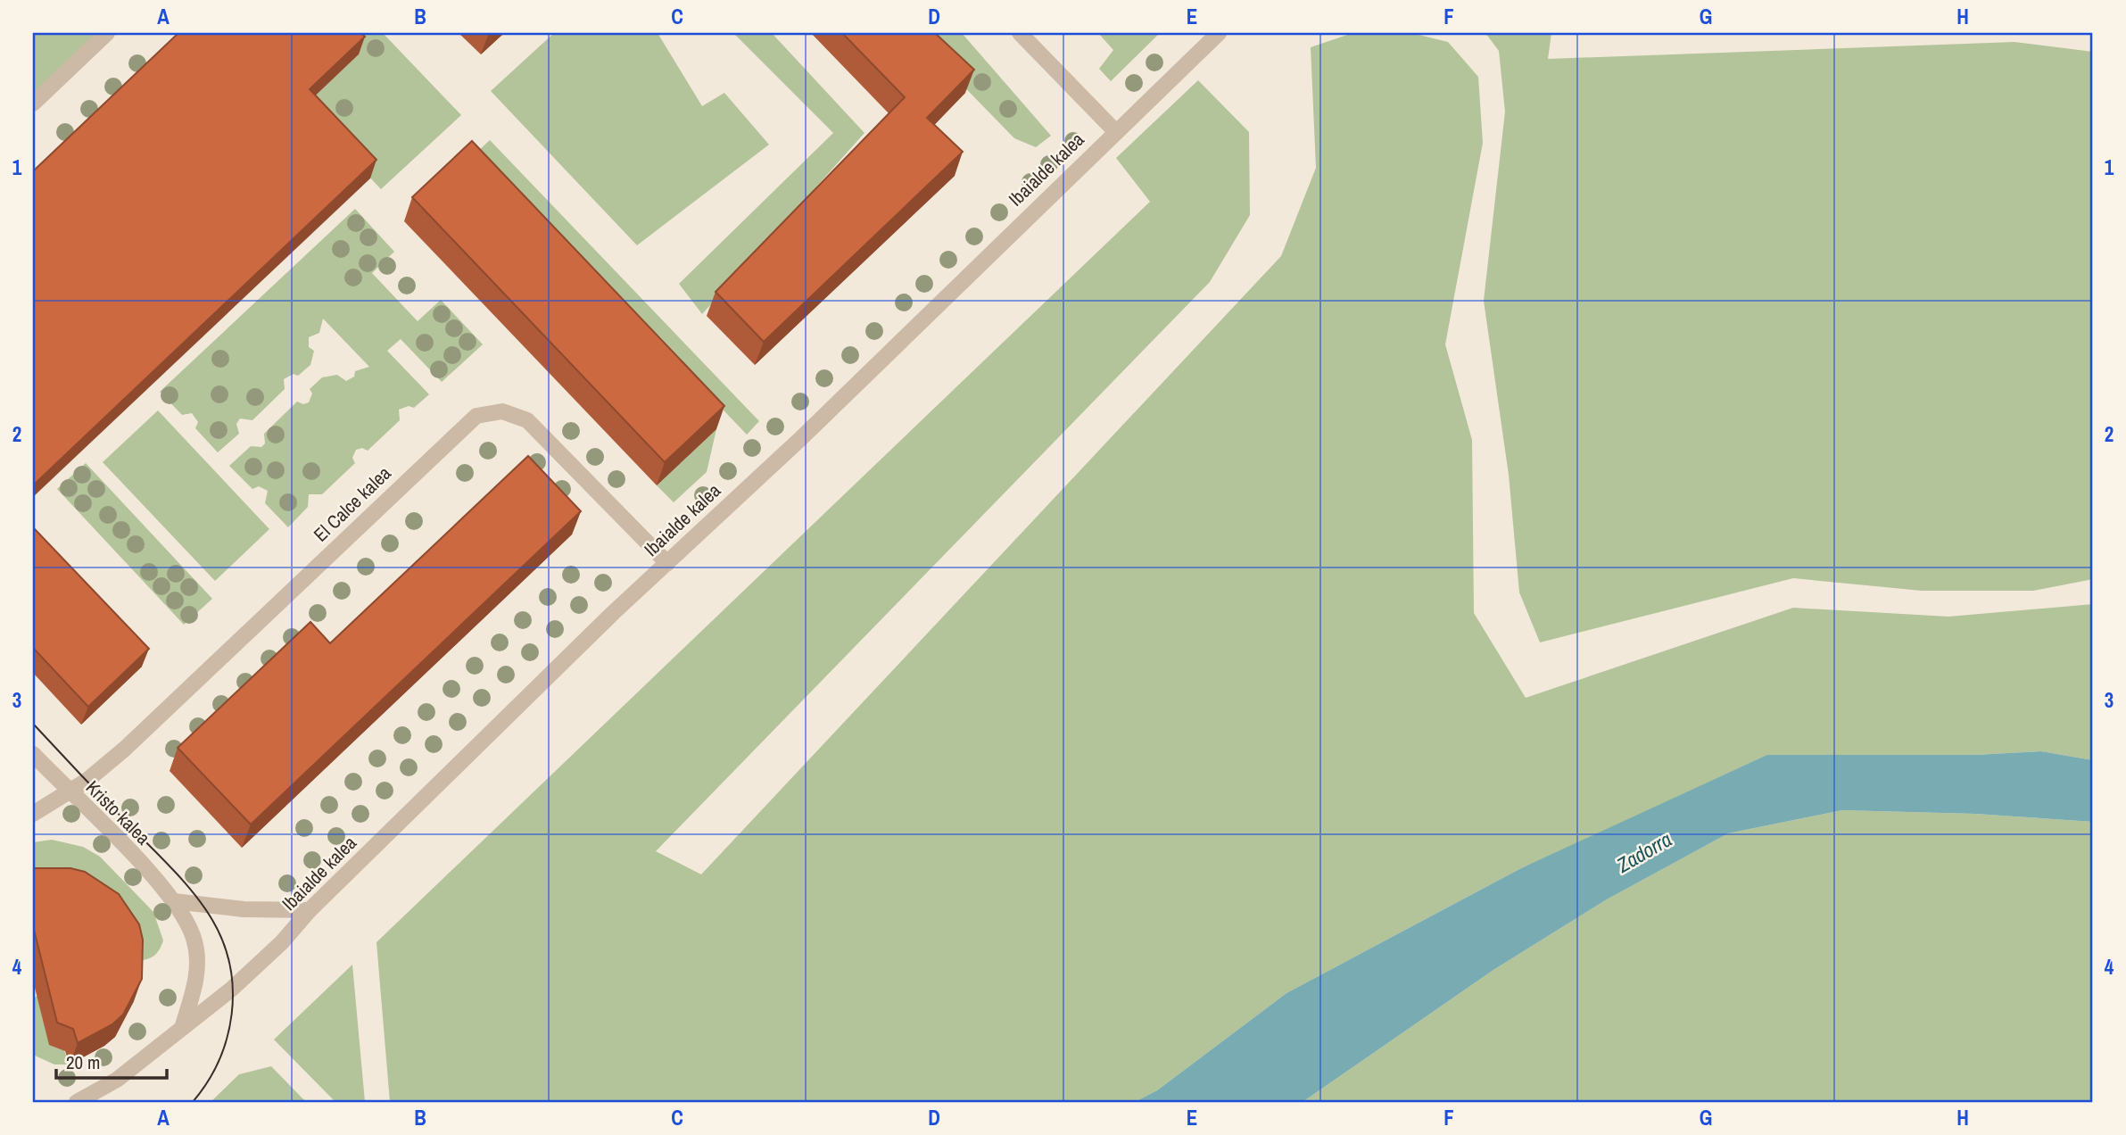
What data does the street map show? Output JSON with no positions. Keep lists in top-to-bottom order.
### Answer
{
  "streets": {
    "street": ["Ibaialde kalea", "El Calce kalea", "Kristo kalea"]
  },
  "crossings": [
    ["Ibaialde kalea", "El Calce kalea"],
    ["Ibaialde kalea", "Kristo kalea"],
    ["El Calce kalea", "Kristo kalea"]
  ],
  "water": ["Zadorra"],
  "scale_bar": "20 m",
  "grid": {
    "columns": [
      "A",
      "B",
      "C",
      "D",
      "E",
      "F",
      "G",
      "H"
    ],
    "rows": [
      "1",
      "2",
      "3",
      "4"
    ]
  }
}
